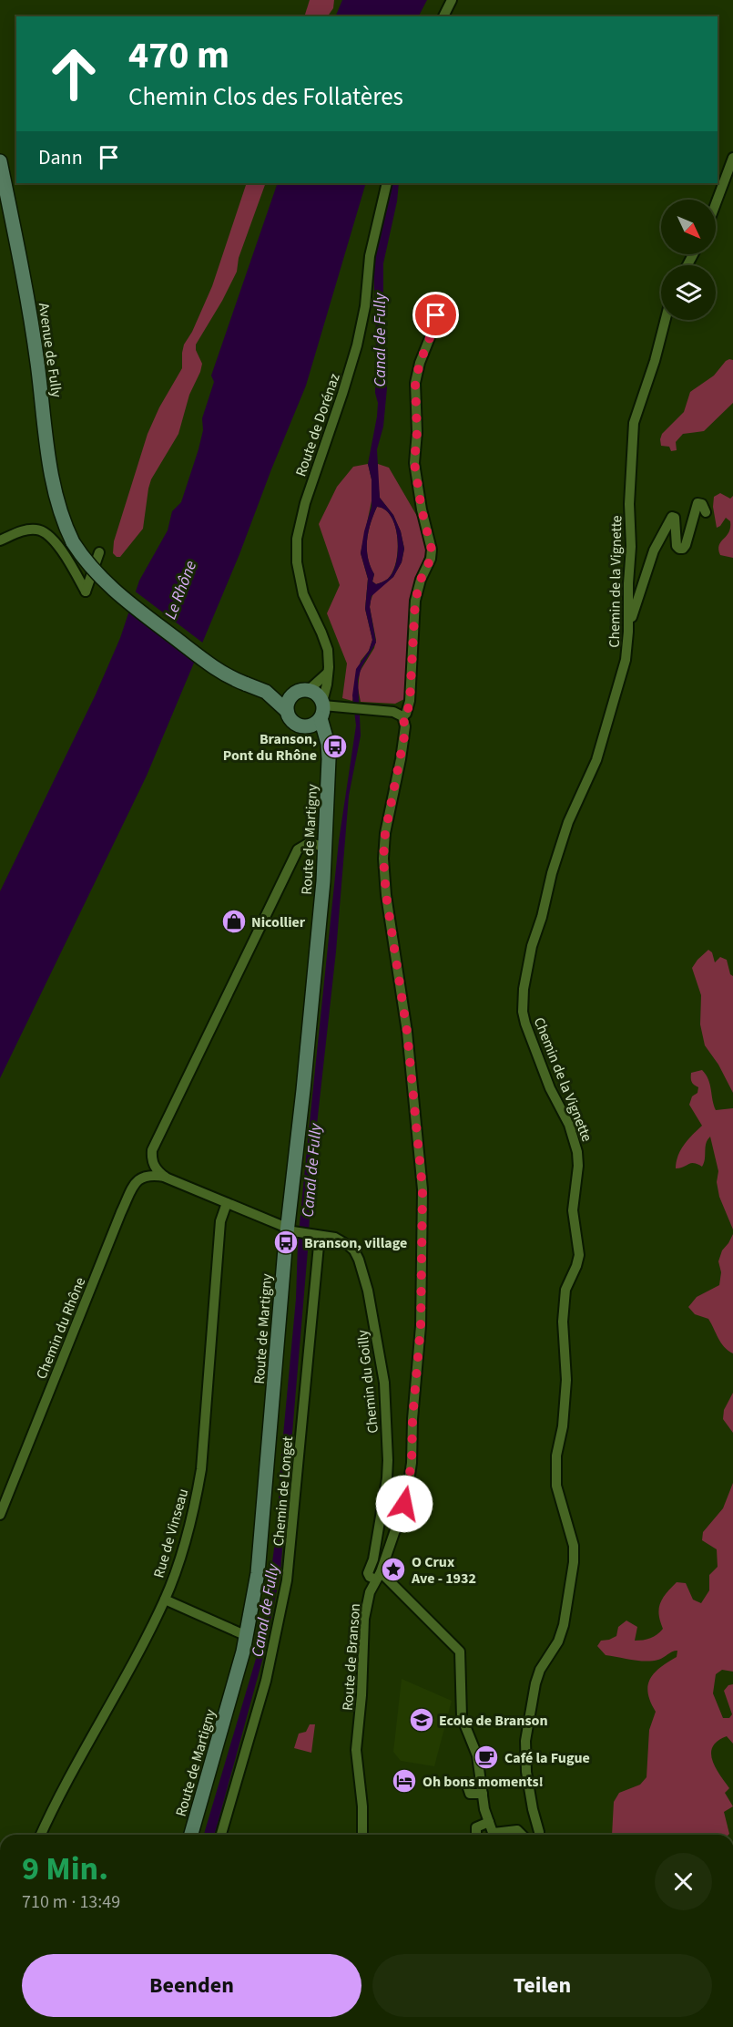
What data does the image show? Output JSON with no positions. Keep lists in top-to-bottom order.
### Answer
{
  "streets": {
    "main road": ["Avenue de Fully", "Route de Martigny"],
    "street": [
      "Route de Dorénaz",
      "Chemin de la Vignette",
      "Chemin du Rhône",
      "Chemin du Goilly",
      "Chemin de Longet",
      "Rue de Vinseau",
      "Route de Branson"
    ]
  },
  "crossings": [
    ["Route de Dorénaz", "Route de Martigny"],
    ["Route de Martigny", "Chemin du Goilly"],
    ["Chemin du Rhône", "Chemin du Goilly"],
    ["Chemin du Goilly", "Chemin de Longet"],
    ["Chemin du Goilly", "Rue de Vinseau"],
    ["Chemin du Goilly", "Route de Branson"]
  ],
  "water": ["Canal de Fully", "Le Rhône"],
  "places": {
    "bus stop": ["Branson, Pont du Rhône", "Branson, village"],
    "shop": ["Nicollier"],
    "place": ["O Crux Ave - 1932"],
    "school or university": ["Ecole de Branson"],
    "cafe": ["Café la Fugue"],
    "hotel": ["Oh bons moments!"]
  },
  "north": "bottom right",
  "page": {
    "turn": ["470 m", "Chemin Clos des Follatères"],
    "then": "Dann",
    "heading": ["9 Min.", "710 m · 13:49"],
    "buttons": ["Beenden", "Teilen"]
  }
}
